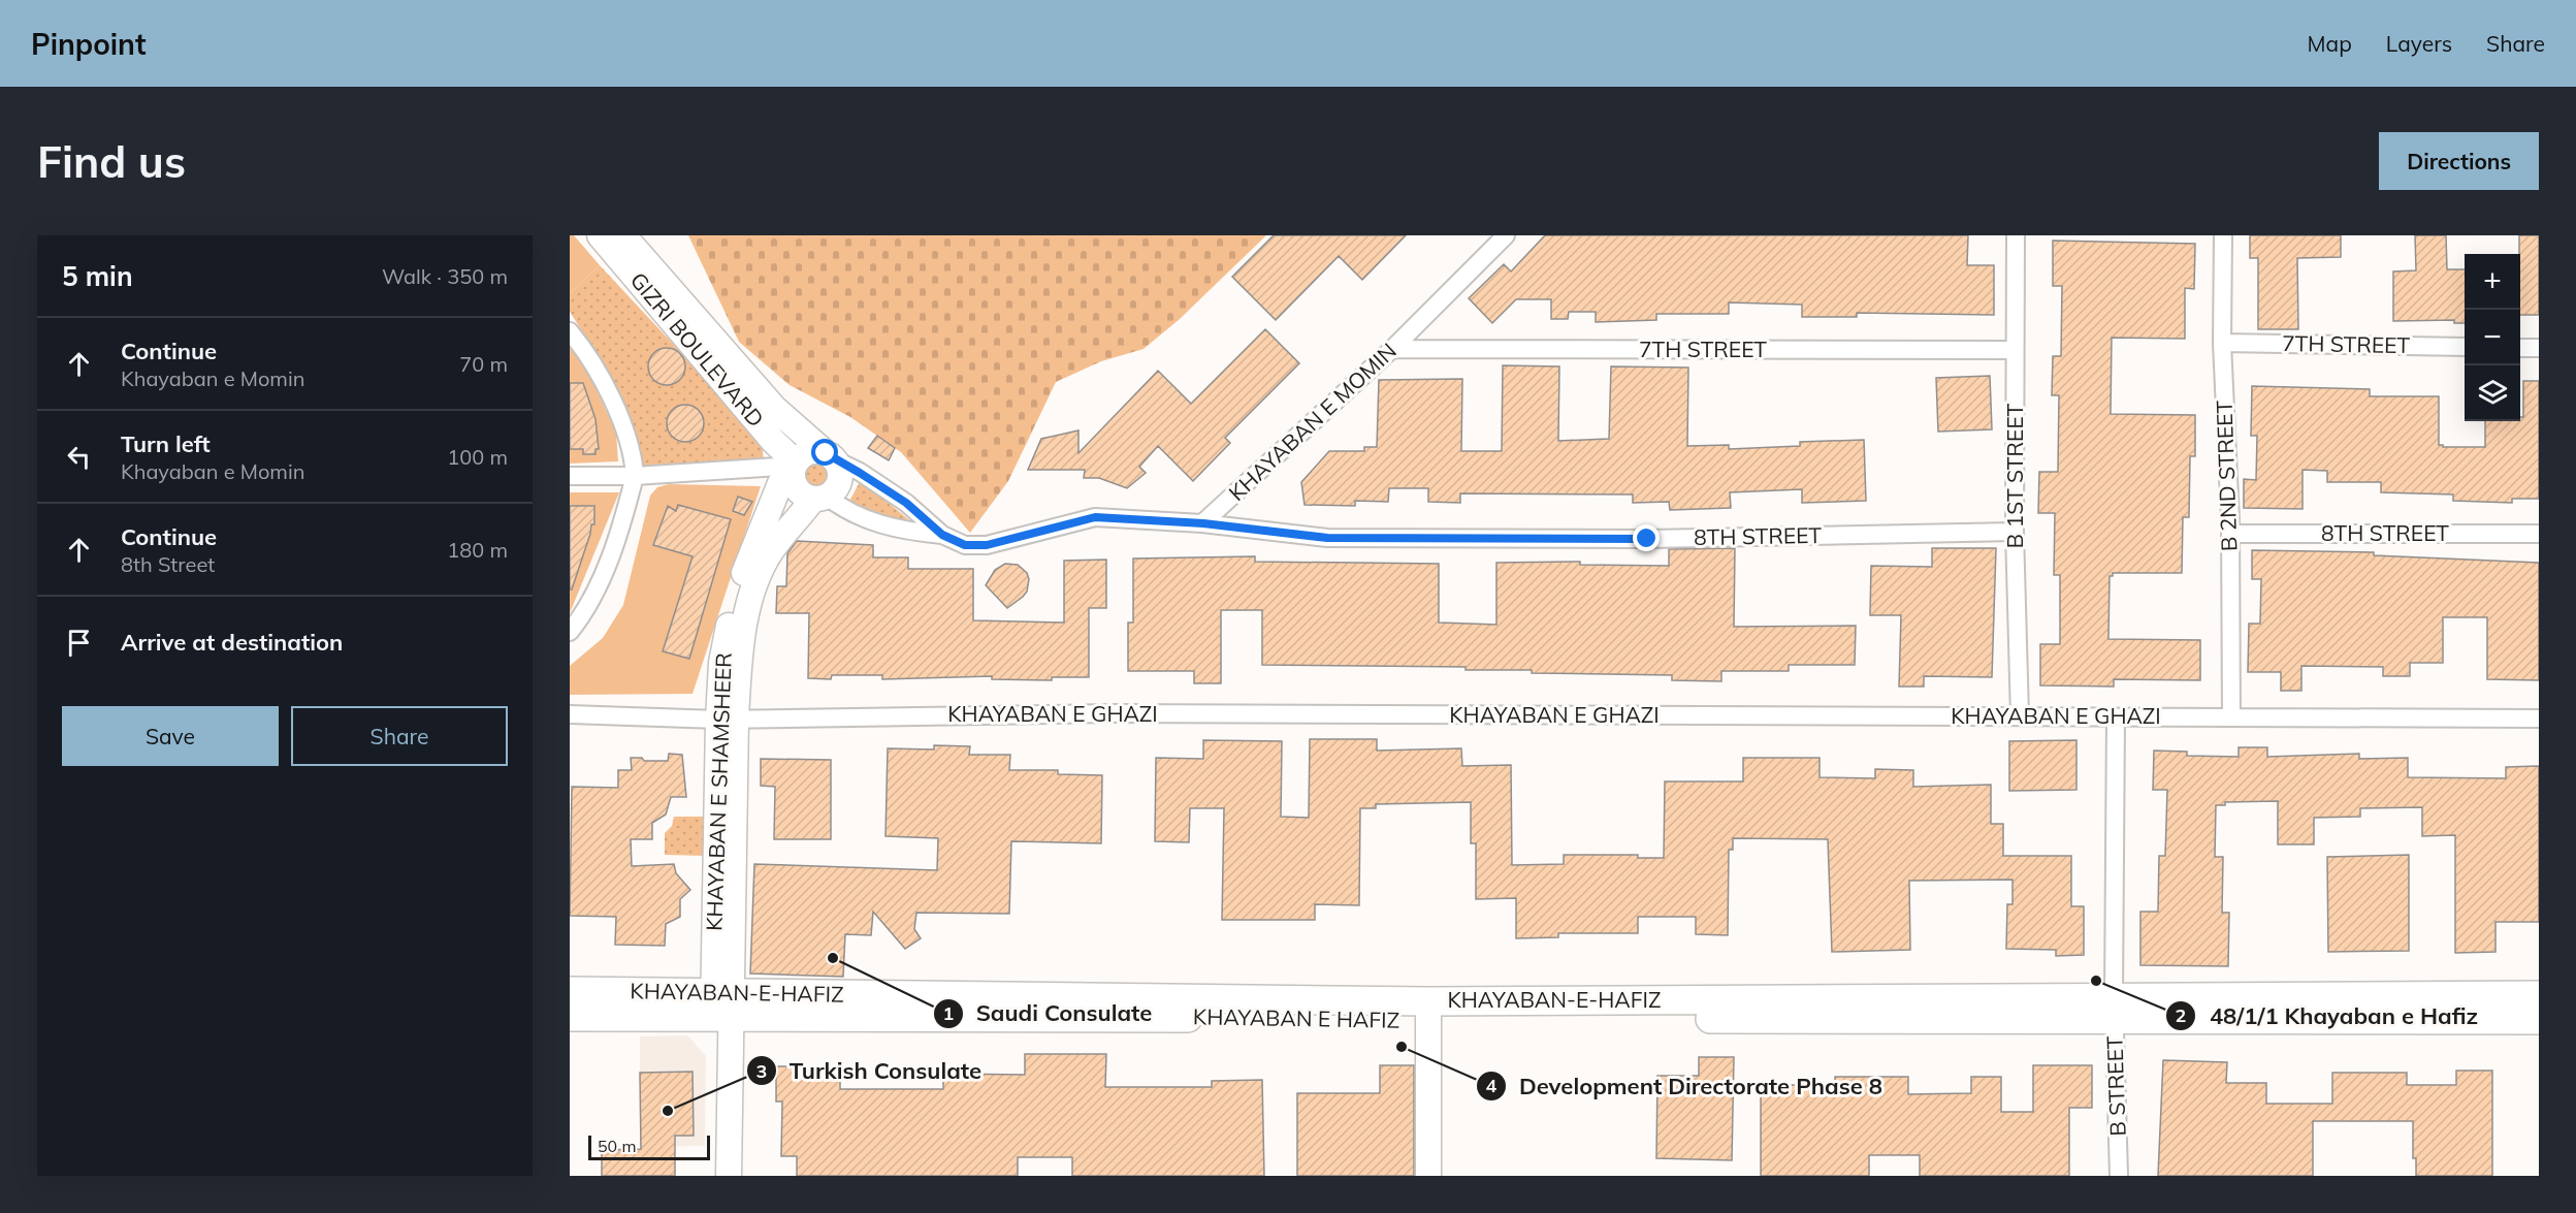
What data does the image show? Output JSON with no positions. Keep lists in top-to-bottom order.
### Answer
{
  "streets": {
    "main road": [
      "GIZRI BOULEVARD",
      "KHAYABAN E SHAMSHEER",
      "KHAYABAN-E-HAFIZ",
      "KHAYABAN E HAFIZ"
    ],
    "street": [
      "7TH STREET",
      "KHAYABAN E MOMIN",
      "B 1ST STREET",
      "B 2ND STREET",
      "8TH STREET",
      "KHAYABAN E GHAZI",
      "B STREET"
    ]
  },
  "crossings": [
    ["7TH STREET", "KHAYABAN E MOMIN"],
    ["7TH STREET", "B 1ST STREET"],
    ["7TH STREET", "B 2ND STREET"],
    ["GIZRI BOULEVARD", "KHAYABAN E SHAMSHEER"],
    ["KHAYABAN E MOMIN", "8TH STREET"],
    ["B 1ST STREET", "8TH STREET"],
    ["B 1ST STREET", "KHAYABAN E GHAZI"],
    ["B 2ND STREET", "8TH STREET"],
    ["B 2ND STREET", "KHAYABAN E GHAZI"],
    ["KHAYABAN E GHAZI", "KHAYABAN E SHAMSHEER"],
    ["KHAYABAN E GHAZI", "B STREET"],
    ["KHAYABAN E SHAMSHEER", "KHAYABAN-E-HAFIZ"],
    ["KHAYABAN E SHAMSHEER", "KHAYABAN E HAFIZ"],
    ["KHAYABAN-E-HAFIZ", "KHAYABAN E HAFIZ"],
    ["KHAYABAN-E-HAFIZ", "B STREET"]
  ],
  "places": [
    "Saudi Consulate",
    "48/1/1 Khayaban e Hafiz",
    "Development Directorate Phase 8",
    "Turkish Consulate"
  ],
  "scale_bar": "50 m",
  "page": {
    "header": "Pinpoint",
    "nav": ["Map", "Layers", "Share"],
    "buttons": [
      "Directions",
      ["Save", "Share"]
    ],
    "title": "Find us",
    "heading": ["5 min", "Walk · 350 m"],
    "map_buttons": ["+", "−"],
    "list": [
      ["Continue", "Khayaban e Momin", "70 m"],
      ["Turn left", "Khayaban e Momin", "100 m"],
      ["Continue", "8th Street", "180 m"],
      "Arrive at destination"
    ],
    "scale": "50 m"
  }
}
